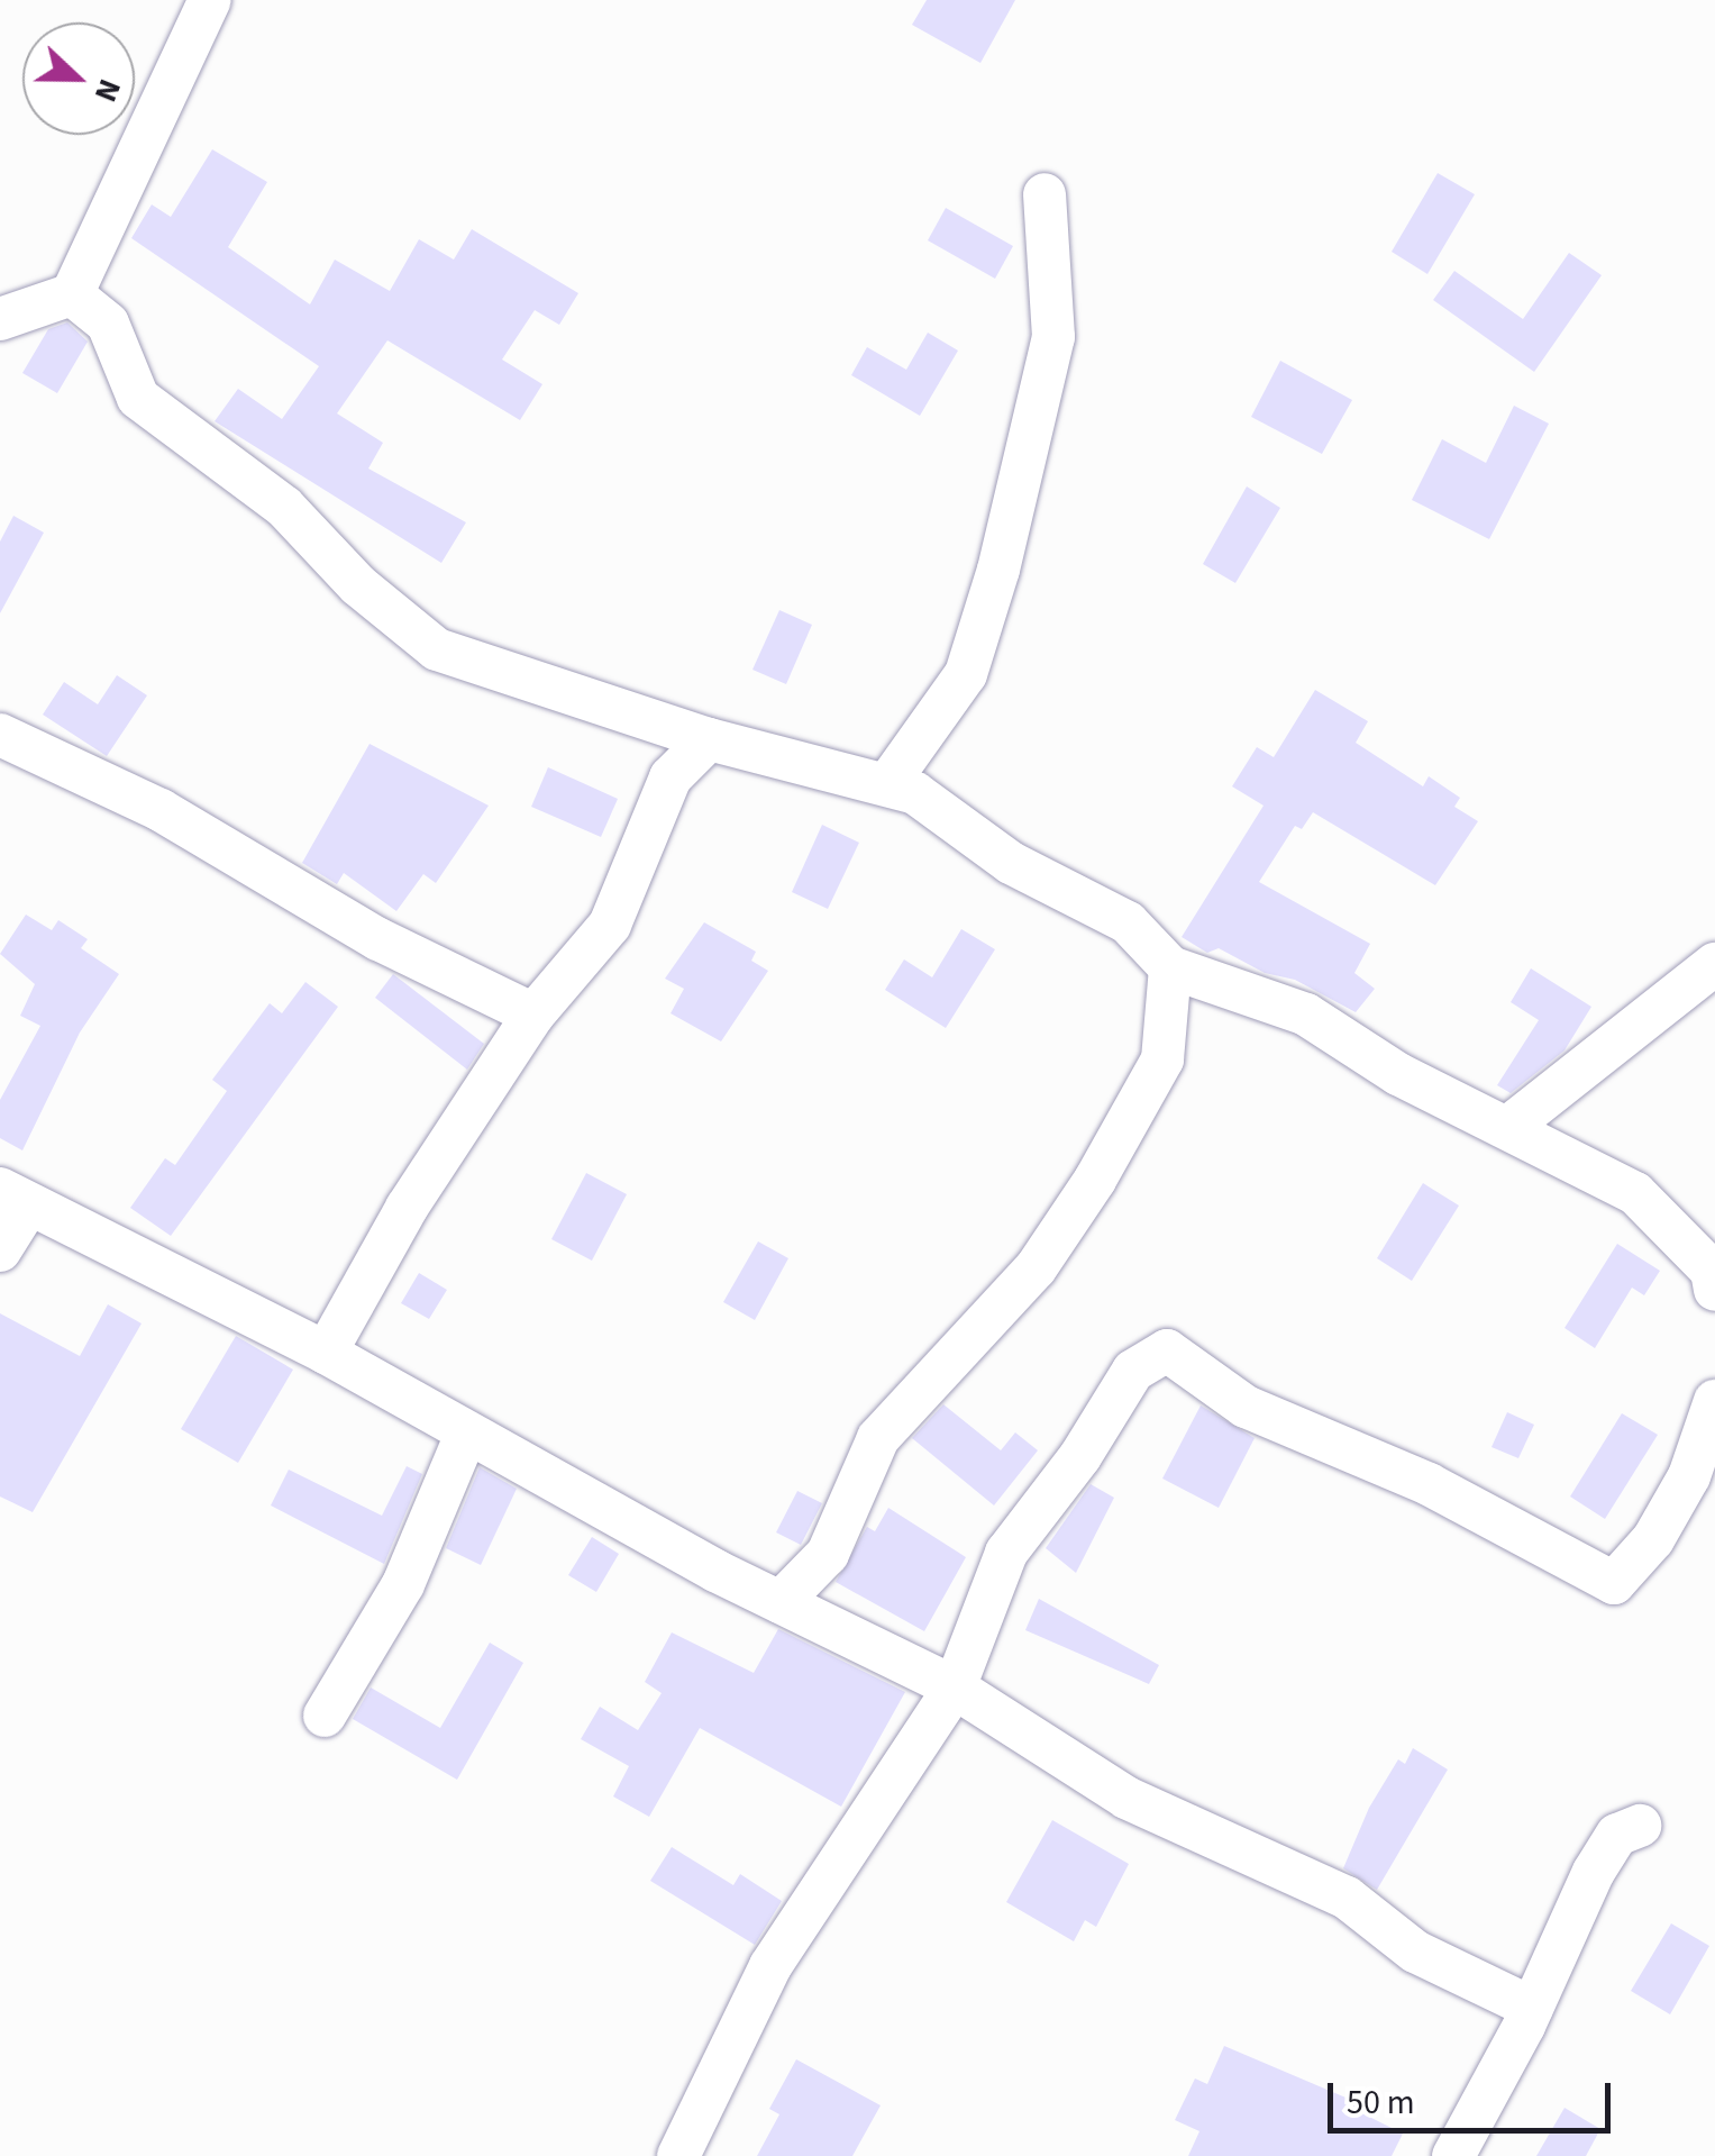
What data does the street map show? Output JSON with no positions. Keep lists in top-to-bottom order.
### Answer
{
  "scale_bar": "50 m",
  "north": "right"
}
